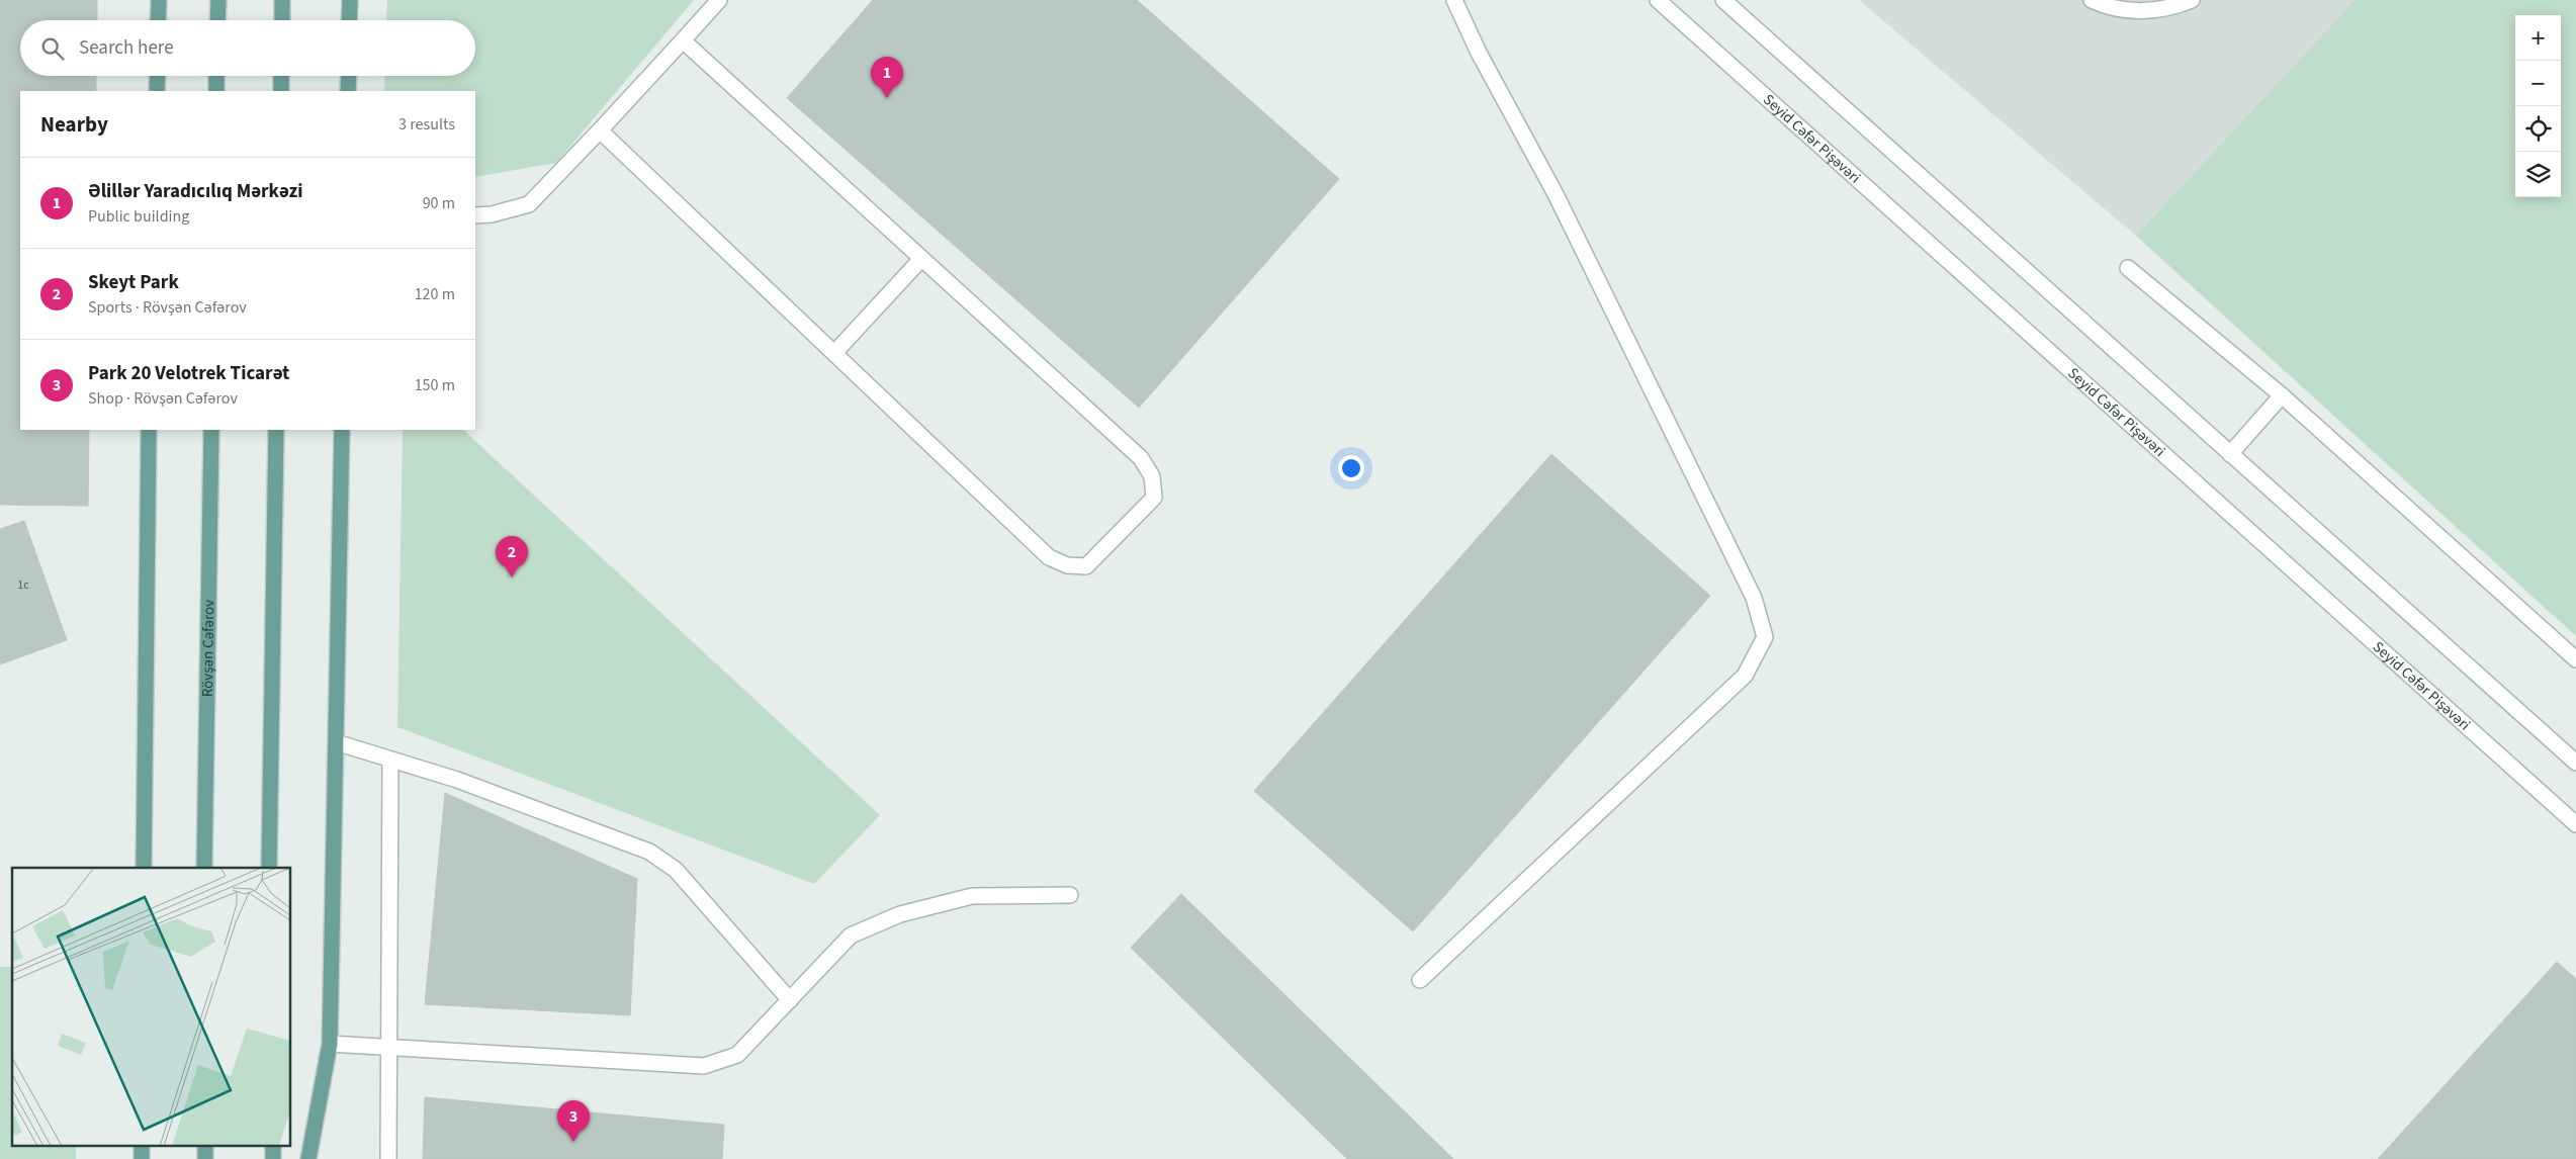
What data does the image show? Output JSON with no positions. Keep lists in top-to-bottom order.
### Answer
{
  "streets": {
    "main road": ["Rövşən Cəfərov"],
    "street": ["Seyid Cəfər Pişəvəri"]
  },
  "house_numbers": ["1c"],
  "page": {
    "map_buttons": ["+", "−"],
    "search": "Search here",
    "pins": ["1", "2", "3"],
    "heading": ["Nearby", "3 results"],
    "list": [
      {
        "mark": "1",
        "name": "Əlillər Yaradıcılıq Mərkəzi",
        "note": "Public building",
        "value": "90 m"
      },
      {
        "mark": "2",
        "name": "Skeyt Park",
        "note": "Sports · Rövşən Cəfərov",
        "value": "120 m"
      },
      {
        "mark": "3",
        "name": "Park 20 Velotrek Ticarət",
        "note": "Shop · Rövşən Cəfərov",
        "value": "150 m"
      }
    ]
  }
}
